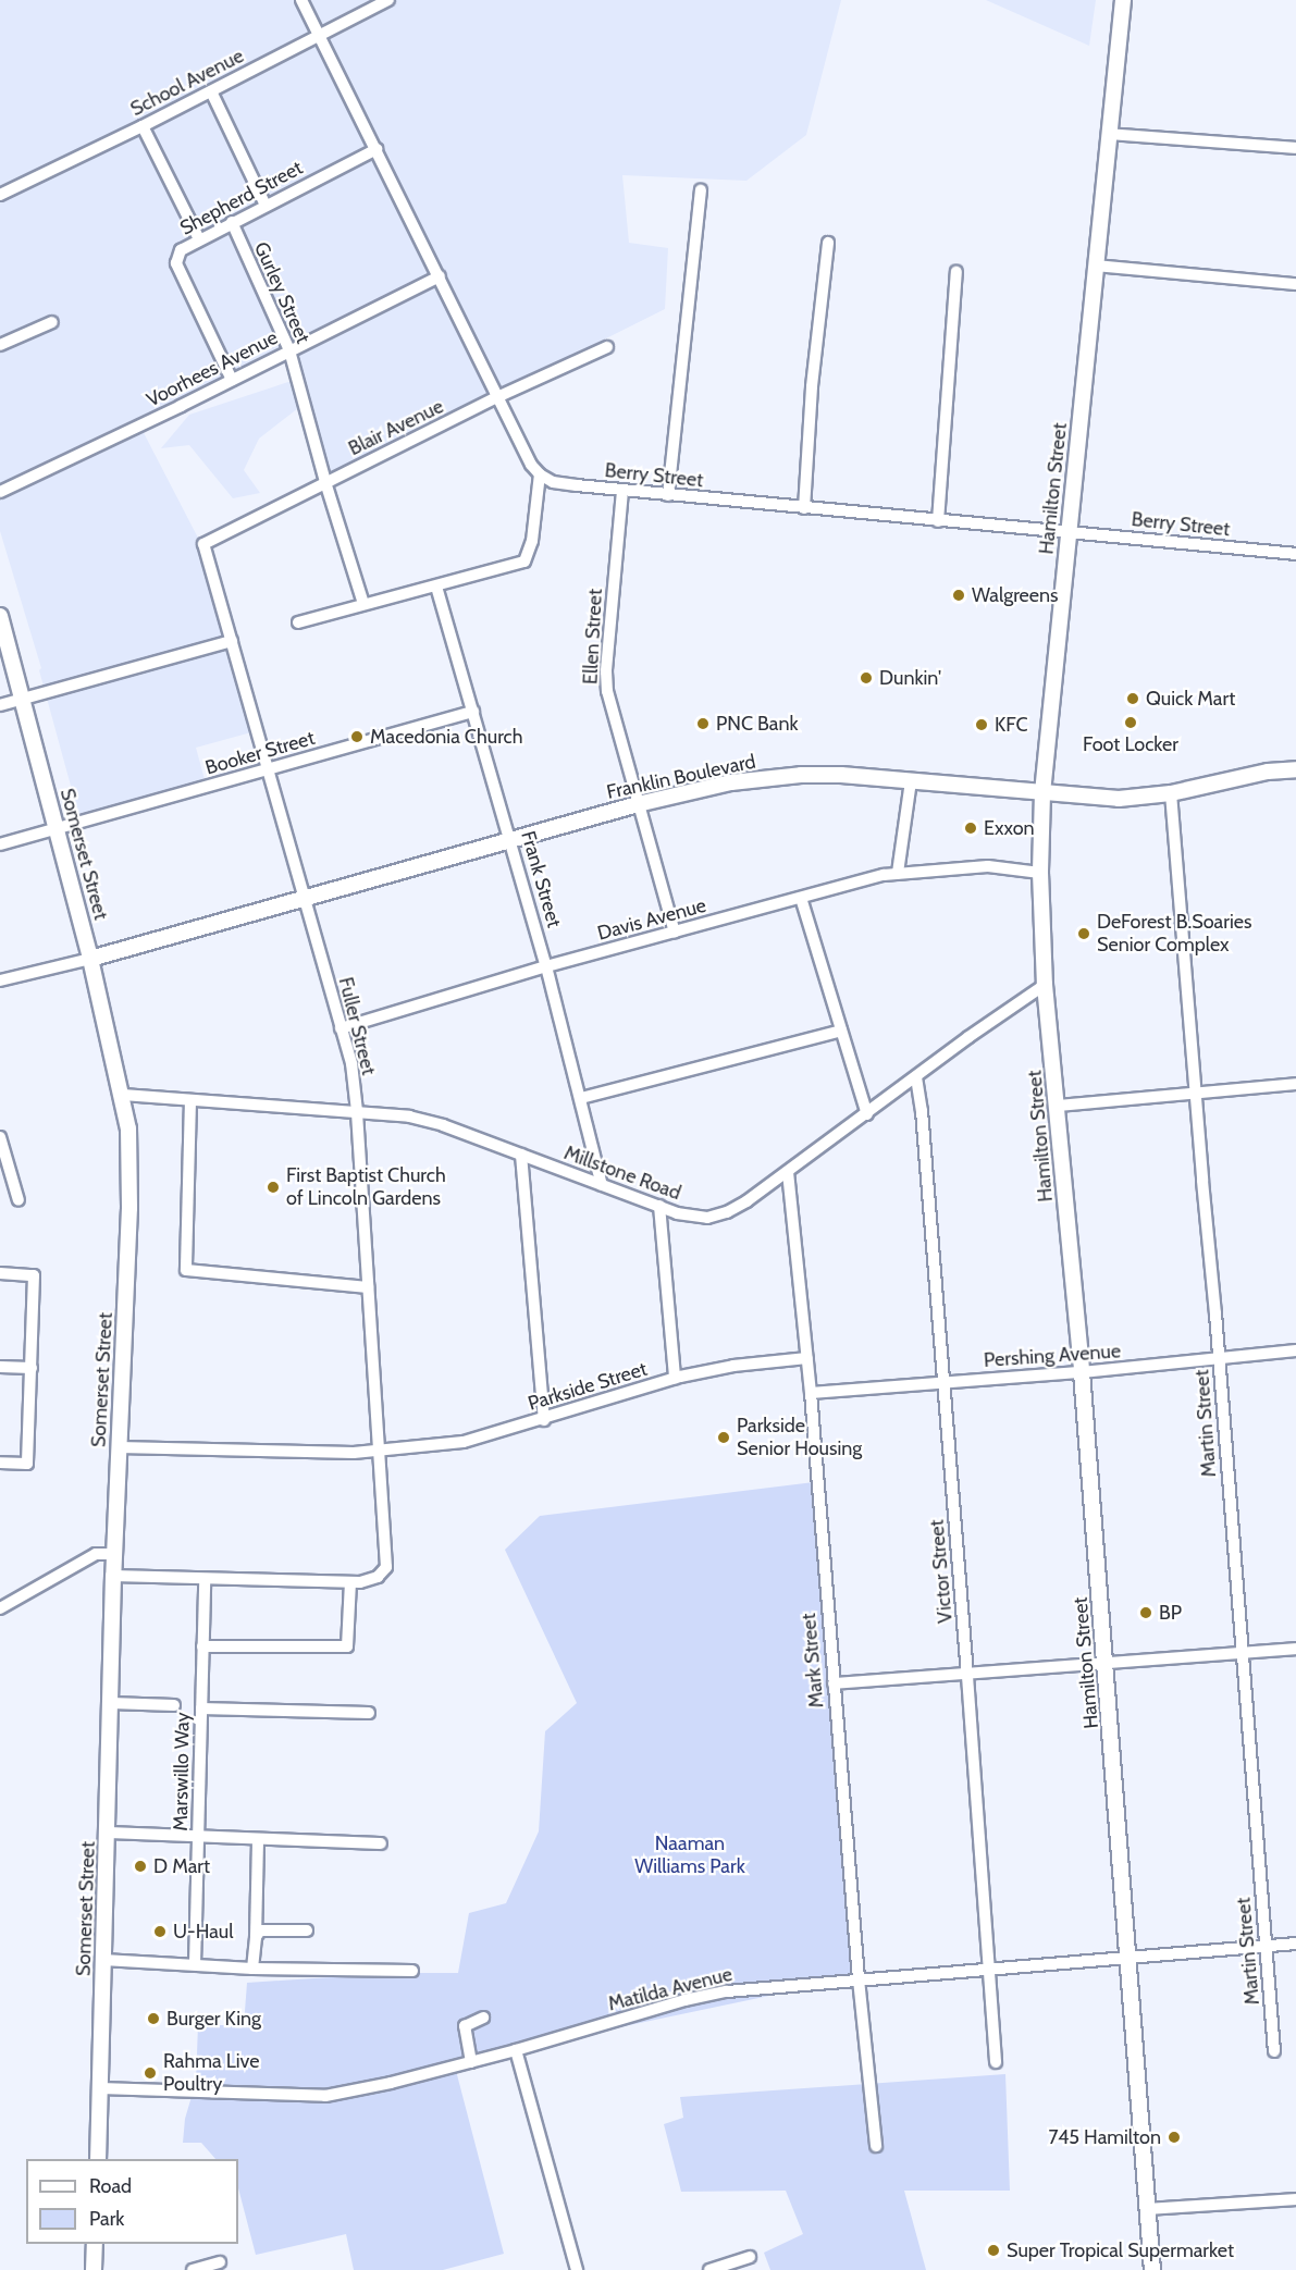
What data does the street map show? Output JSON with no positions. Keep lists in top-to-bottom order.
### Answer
{
  "streets": {
    "main road": ["Hamilton Street", "Franklin Boulevard", "Somerset Street"],
    "street": [
      "School Avenue",
      "Shepherd Street",
      "Gurley Street",
      "Voorhees Avenue",
      "Blair Avenue",
      "Berry Street",
      "Ellen Street",
      "Booker Street",
      "Frank Street",
      "Davis Avenue",
      "Fuller Street",
      "Millstone Road",
      "Pershing Avenue",
      "Parkside Street",
      "Martin Street",
      "Victor Street",
      "Mark Street",
      "Marswillo Way",
      "Matilda Avenue"
    ]
  },
  "crossings": [
    ["Shepherd Street", "Gurley Street"],
    ["Shepherd Street", "Voorhees Avenue"],
    ["Gurley Street", "Voorhees Avenue"],
    ["Gurley Street", "Blair Avenue"],
    ["Blair Avenue", "Fuller Street"],
    ["Berry Street", "Hamilton Street"],
    ["Berry Street", "Ellen Street"],
    ["Hamilton Street", "Franklin Boulevard"],
    ["Hamilton Street", "Davis Avenue"],
    ["Hamilton Street", "Millstone Road"],
    ["Hamilton Street", "Pershing Avenue"],
    ["Hamilton Street", "Matilda Avenue"],
    ["Ellen Street", "Franklin Boulevard"],
    ["Ellen Street", "Davis Avenue"],
    ["Booker Street", "Somerset Street"],
    ["Booker Street", "Frank Street"],
    ["Booker Street", "Fuller Street"],
    ["Franklin Boulevard", "Somerset Street"],
    ["Franklin Boulevard", "Frank Street"],
    ["Franklin Boulevard", "Fuller Street"],
    ["Franklin Boulevard", "Martin Street"],
    ["Somerset Street", "Millstone Road"],
    ["Somerset Street", "Parkside Street"],
    ["Somerset Street", "Matilda Avenue"],
    ["Frank Street", "Davis Avenue"],
    ["Frank Street", "Millstone Road"],
    ["Davis Avenue", "Fuller Street"],
    ["Fuller Street", "Millstone Road"],
    ["Fuller Street", "Parkside Street"],
    ["Millstone Road", "Victor Street"],
    ["Millstone Road", "Mark Street"],
    ["Pershing Avenue", "Martin Street"],
    ["Pershing Avenue", "Victor Street"],
    ["Pershing Avenue", "Mark Street"],
    ["Parkside Street", "Mark Street"],
    ["Martin Street", "Matilda Avenue"],
    ["Victor Street", "Matilda Avenue"],
    ["Mark Street", "Matilda Avenue"]
  ],
  "parks": ["Naaman Williams Park"],
  "places": [
    "Walgreens",
    "Dunkin'",
    "Quick Mart",
    "Foot Locker",
    "PNC Bank",
    "KFC",
    "Macedonia Church",
    "Exxon",
    "DeForest B.Soaries Senior Complex",
    "First Baptist Church of Lincoln Gardens",
    "Parkside Senior Housing",
    "BP",
    "D Mart",
    "U-Haul",
    "Burger King",
    "Rahma Live Poultry",
    "745 Hamilton",
    "Super Tropical Supermarket"
  ],
  "legend": ["Road", "Park"]
}
